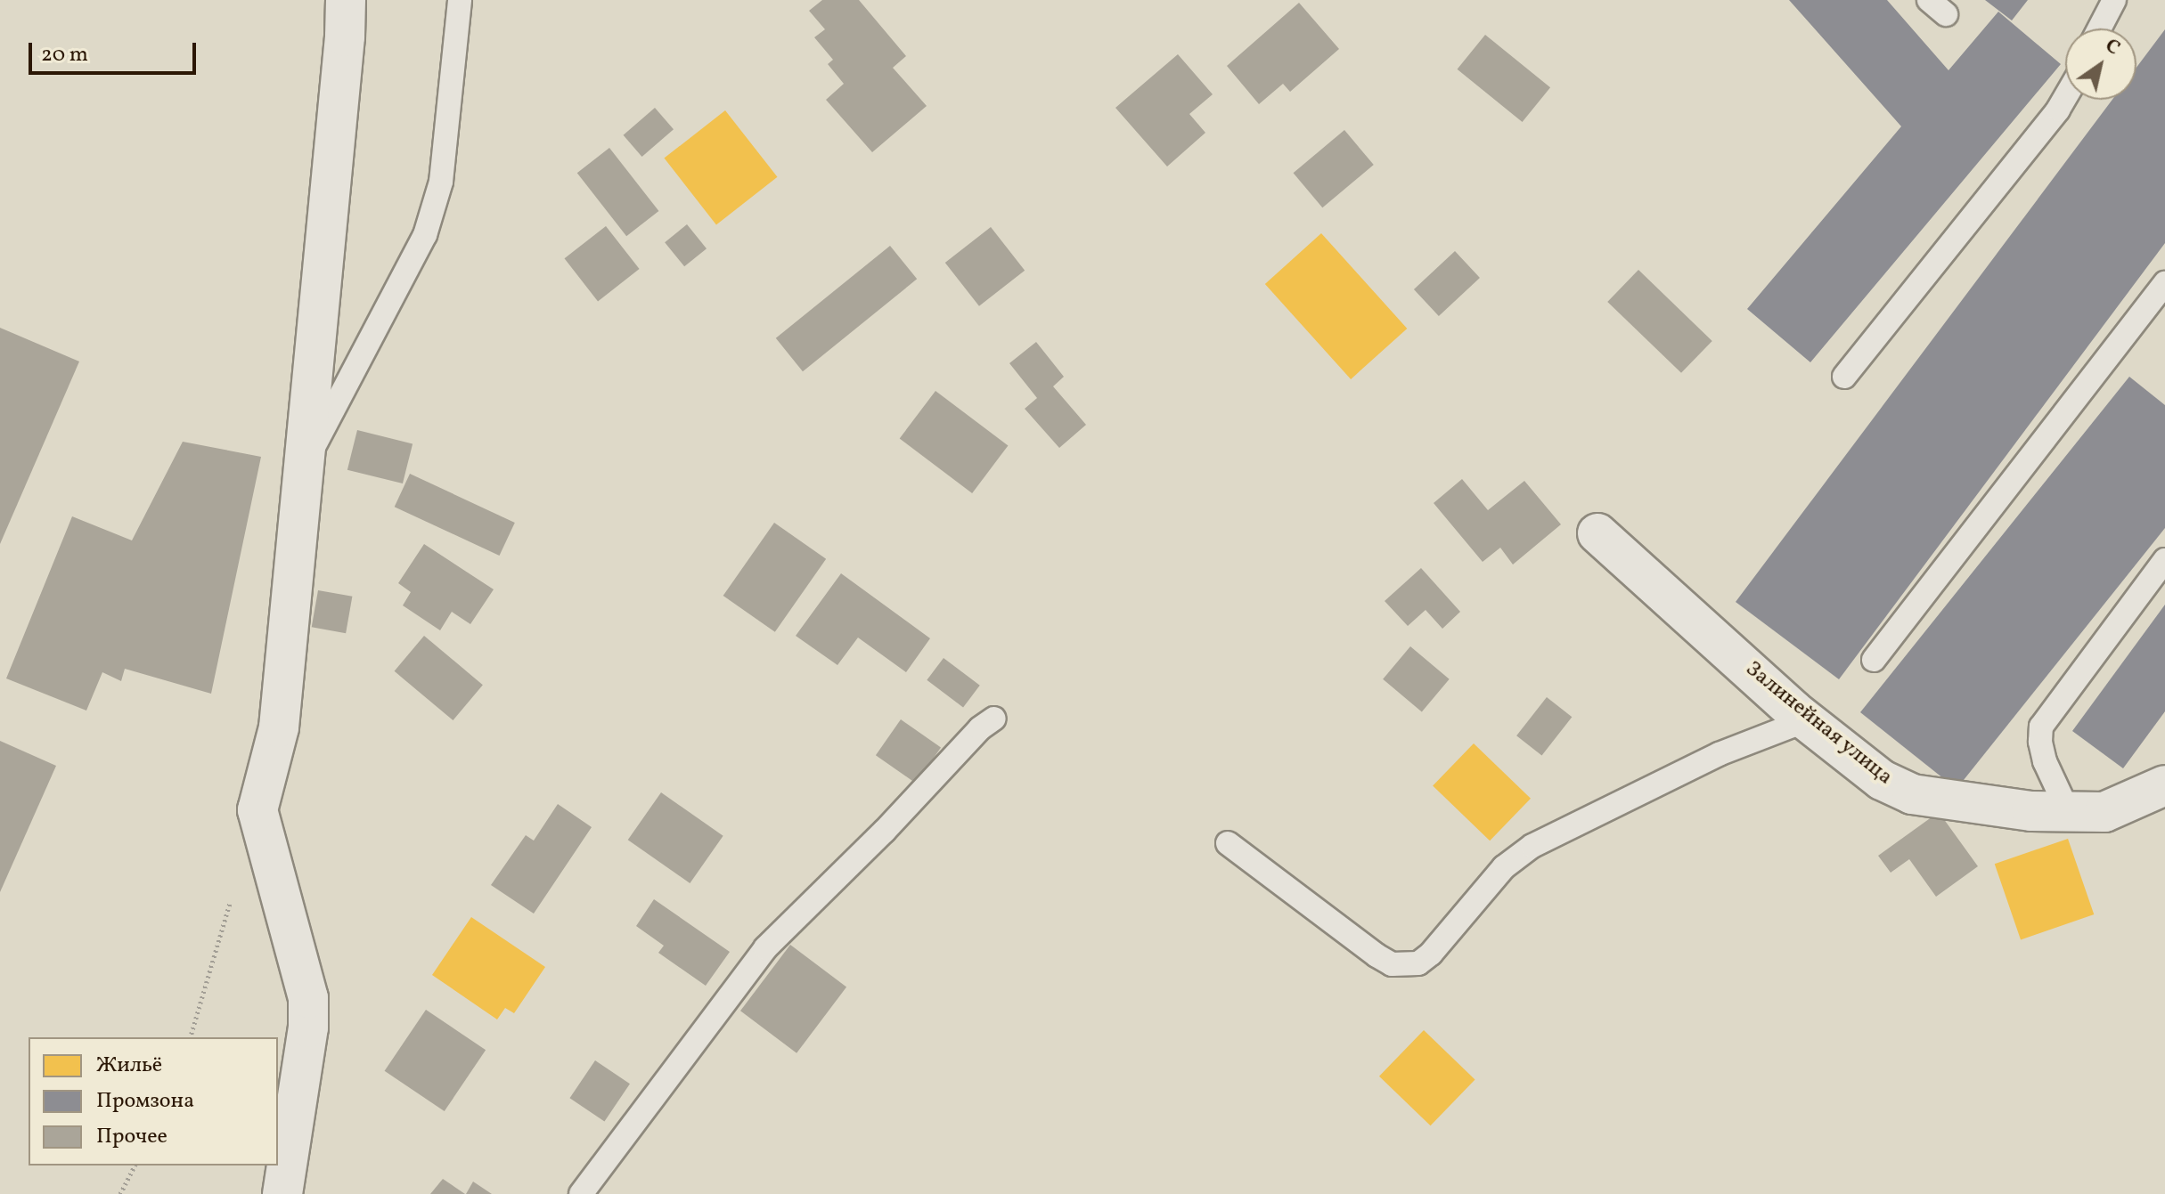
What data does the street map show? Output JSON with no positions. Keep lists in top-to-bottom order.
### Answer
{
  "streets": {
    "street": ["Залинейная улица"]
  },
  "legend": ["Жильё", "Промзона", "Прочее"],
  "scale_bar": "20 m",
  "north": "top right"
}
